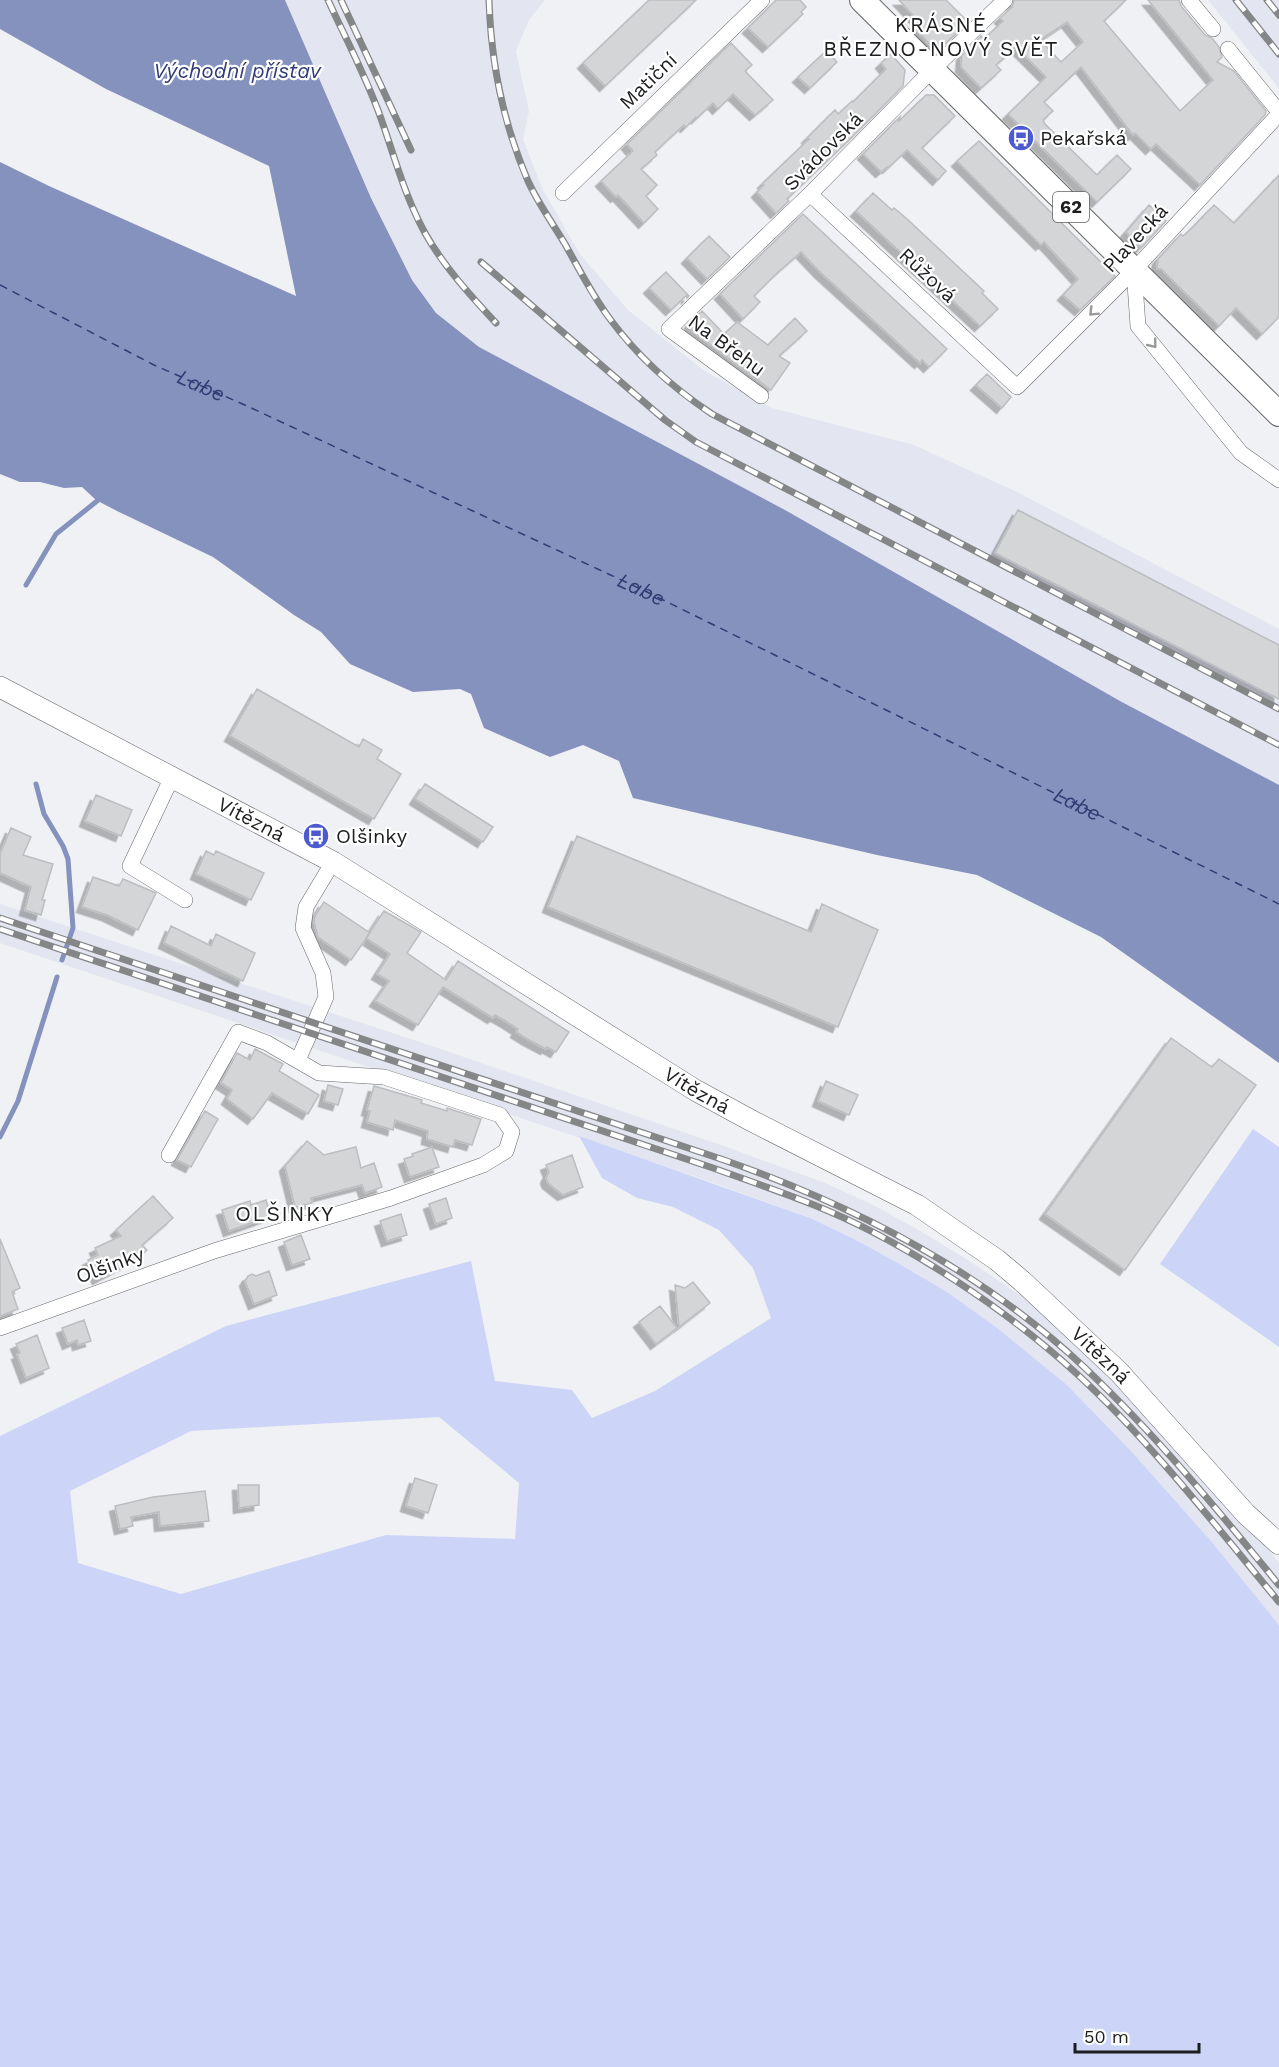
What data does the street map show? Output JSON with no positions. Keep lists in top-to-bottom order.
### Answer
{
  "streets": {
    "main road": ["62", "Vítězná"],
    "street": [
      "Matiční",
      "Svádovská",
      "Plavecká",
      "Růžová",
      "Na Břehu",
      "Olšinky"
    ]
  },
  "crossings": [
    ["Svádovská", "62"],
    ["Svádovská", "Růžová"],
    ["Svádovská", "Na Břehu"],
    ["62", "Plavecká"],
    ["Plavecká", "Růžová"]
  ],
  "one_way": ["Plavecká"],
  "districts": ["KRÁSNÉ BŘEZNO-NOVÝ SVĚT", "OLŠINKY"],
  "water": ["Východní přístav", "Labe"],
  "places": {
    "bus stop": ["Pekařská", "Olšinky"]
  },
  "scale_bar": "50 m"
}
